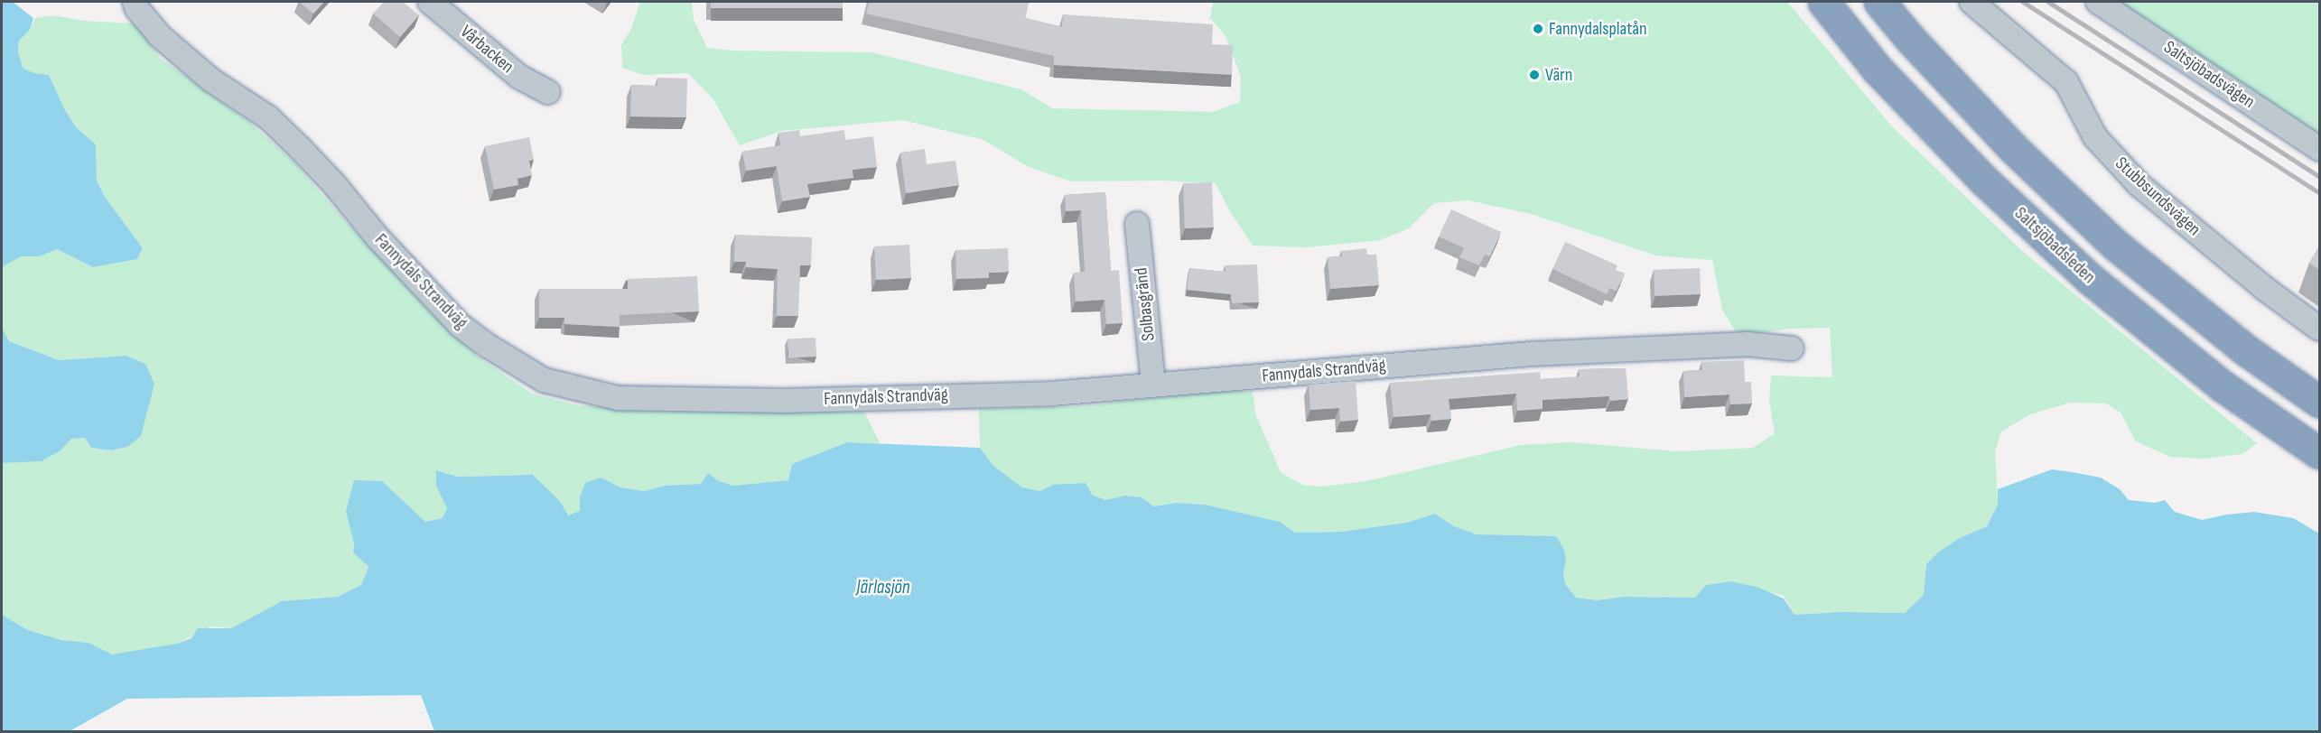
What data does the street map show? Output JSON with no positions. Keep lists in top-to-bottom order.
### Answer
{
  "streets": {
    "highway": ["Saltsjöbadsleden"],
    "street": [
      "Vårbacken",
      "Saltsjöbadsvägen",
      "Stubbsundsvägen",
      "Fannydals Strandväg",
      "Solbasgränd"
    ]
  },
  "crossings": [
    ["Fannydals Strandväg", "Solbasgränd"]
  ],
  "water": ["Järlasjön"],
  "places": ["Fannydalsplatån", "Värn"]
}
